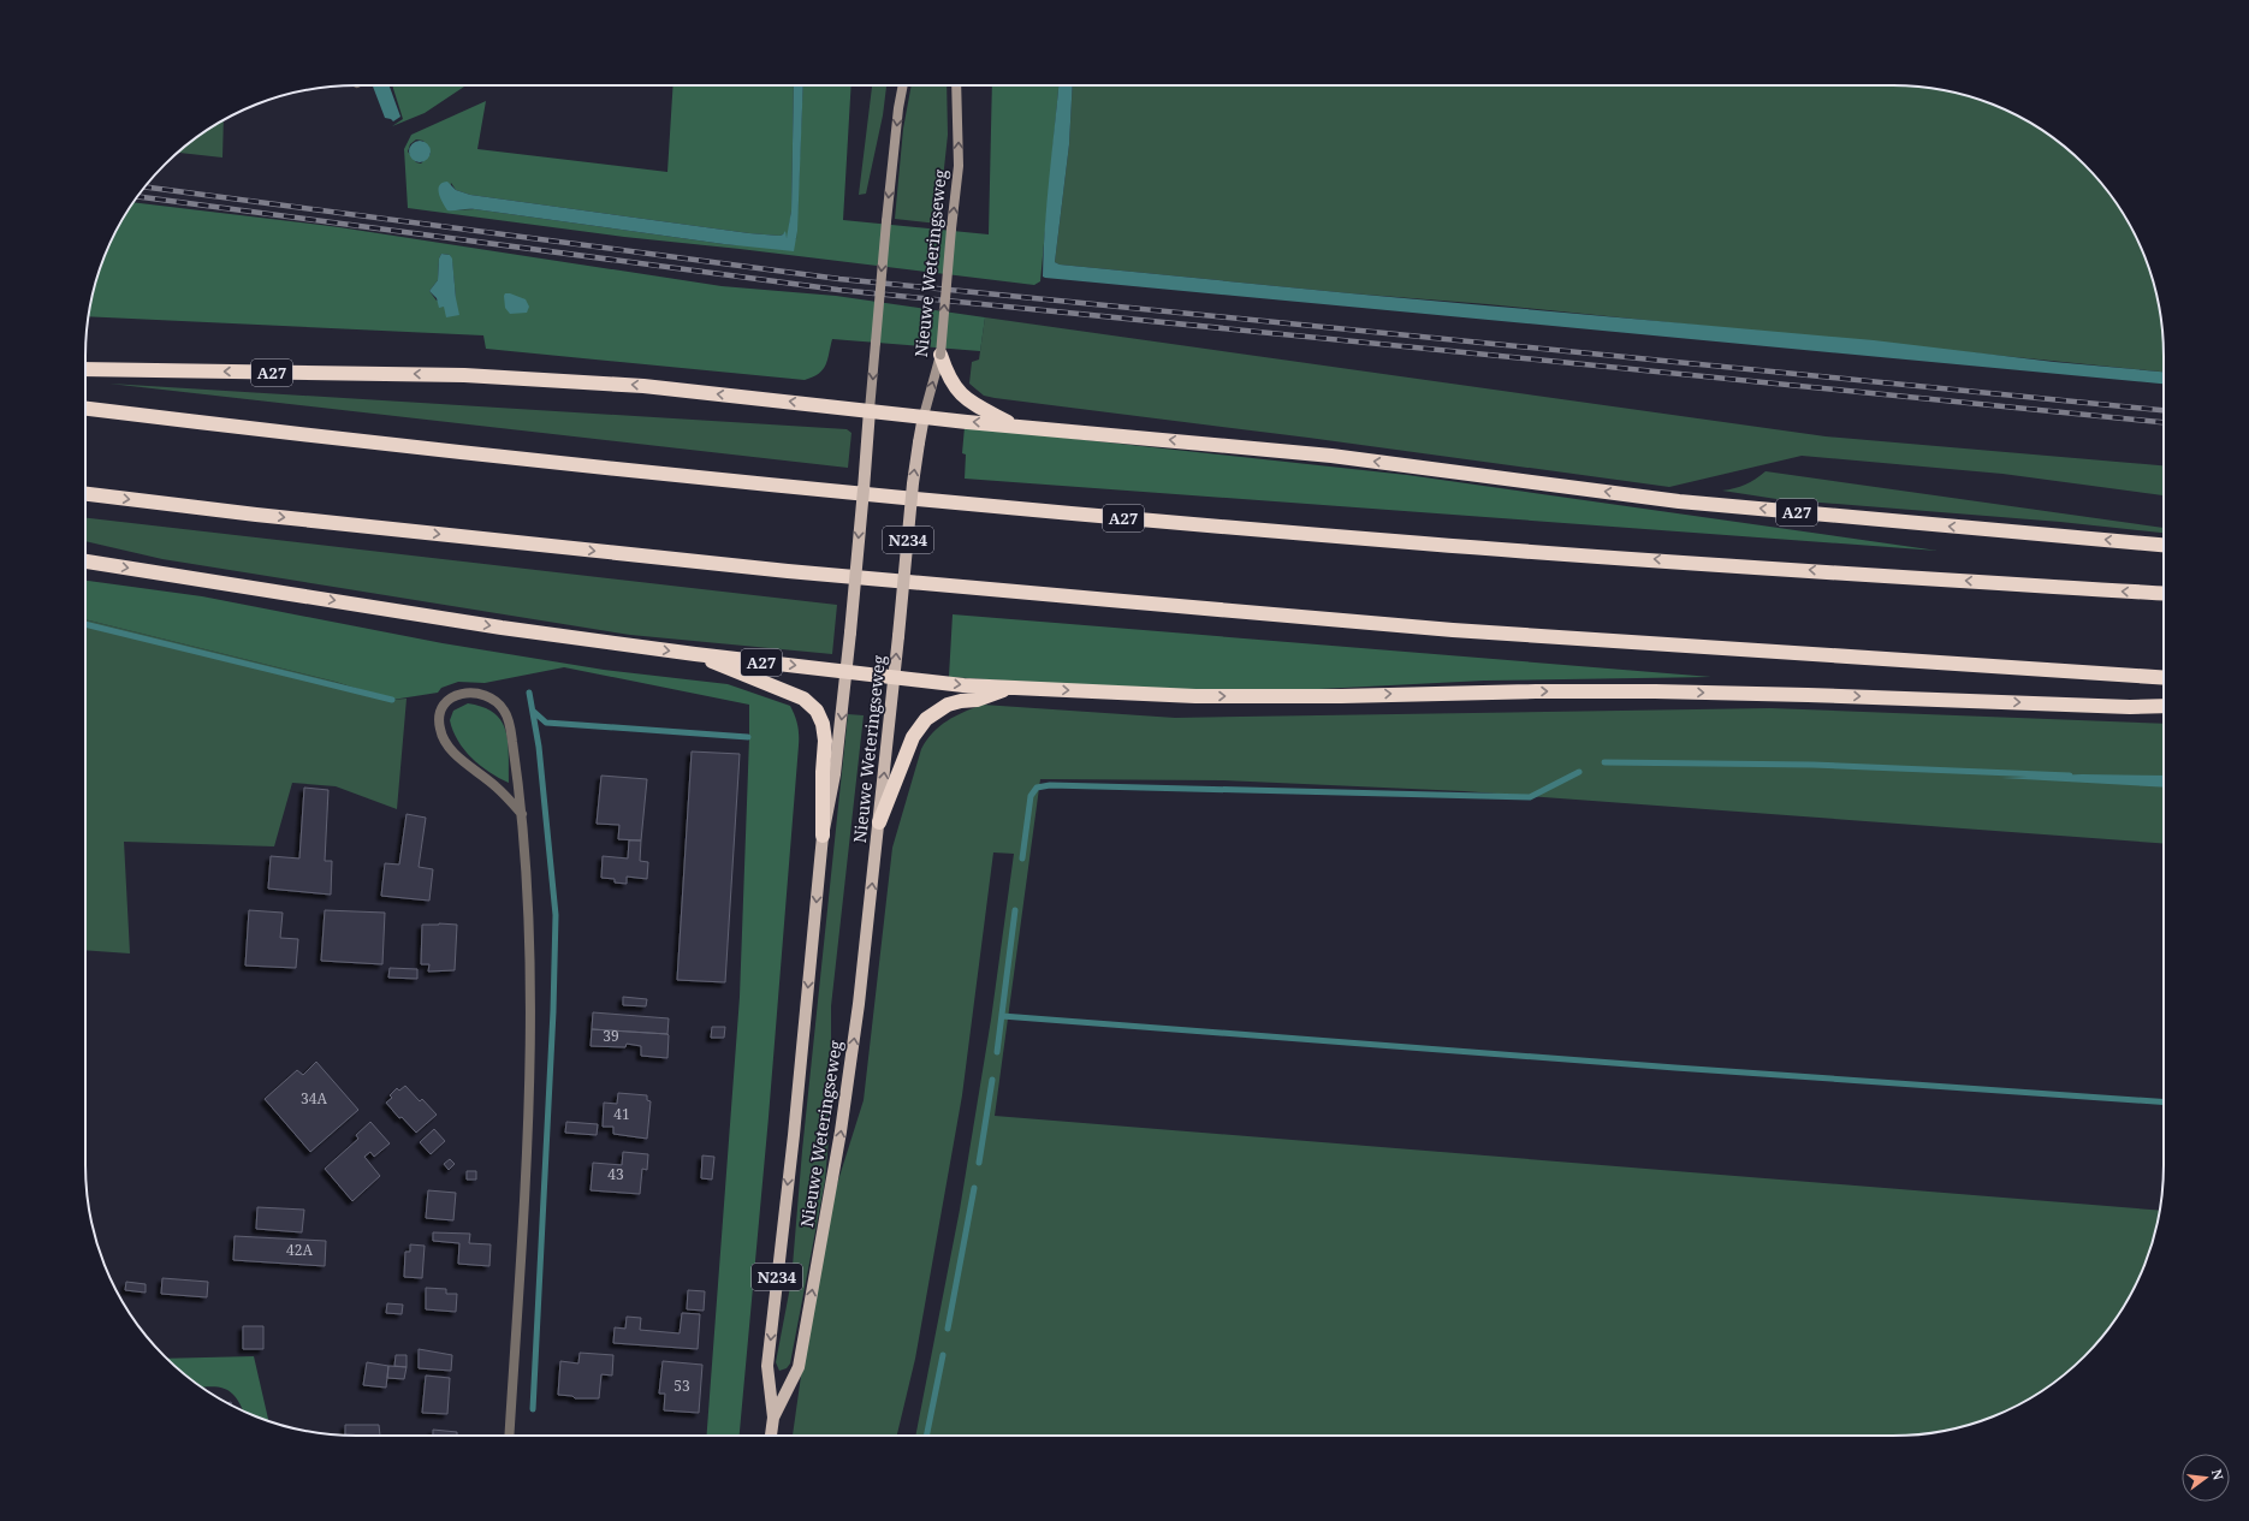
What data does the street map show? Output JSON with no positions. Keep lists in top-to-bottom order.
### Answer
{
  "streets": {
    "highway": ["A27"],
    "main road": ["Nieuwe Weteringseweg", "N234"]
  },
  "crossings": [
    ["Nieuwe Weteringseweg", "A27"]
  ],
  "house_numbers": [
    "39",
    "34A",
    "41",
    "43",
    "42A",
    "53"
  ],
  "north": "right"
}
